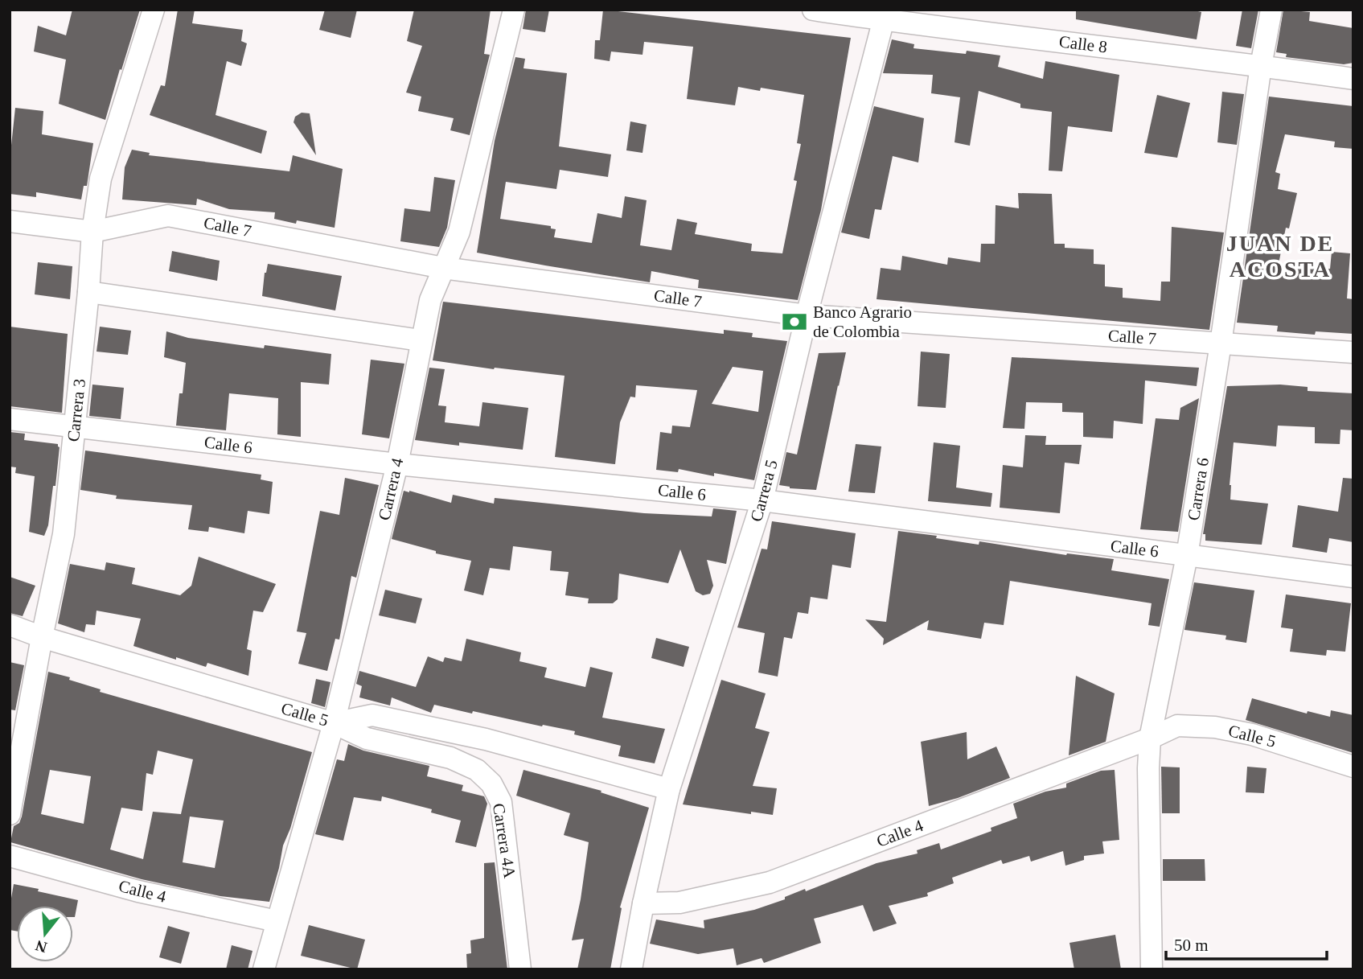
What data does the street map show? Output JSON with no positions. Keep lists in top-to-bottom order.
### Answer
{
  "streets": {
    "street": [
      "Calle 8",
      "Calle 7",
      "Carrera 3",
      "Calle 6",
      "Carrera 4",
      "Carrera 6",
      "Carrera 5",
      "Calle 5",
      "Calle 4",
      "Carrera 4A"
    ]
  },
  "crossings": [
    ["Calle 8", "Carrera 6"],
    ["Calle 8", "Carrera 5"],
    ["Calle 7", "Carrera 3"],
    ["Calle 7", "Carrera 4"],
    ["Calle 7", "Carrera 6"],
    ["Calle 7", "Carrera 5"],
    ["Carrera 3", "Calle 6"],
    ["Carrera 3", "Calle 5"],
    ["Calle 6", "Carrera 4"],
    ["Calle 6", "Carrera 6"],
    ["Calle 6", "Carrera 5"],
    ["Carrera 4", "Calle 5"],
    ["Carrera 4", "Calle 4"],
    ["Carrera 4", "Carrera 4A"],
    ["Carrera 6", "Calle 5"],
    ["Carrera 6", "Calle 4"],
    ["Carrera 5", "Calle 5"],
    ["Carrera 5", "Calle 4"],
    ["Calle 5", "Calle 4"],
    ["Calle 5", "Carrera 4A"]
  ],
  "districts": ["JUAN DE ACOSTA"],
  "places": {
    "bank": ["Banco Agrario de Colombia"]
  },
  "scale_bar": "50 m",
  "north": "bottom"
}
